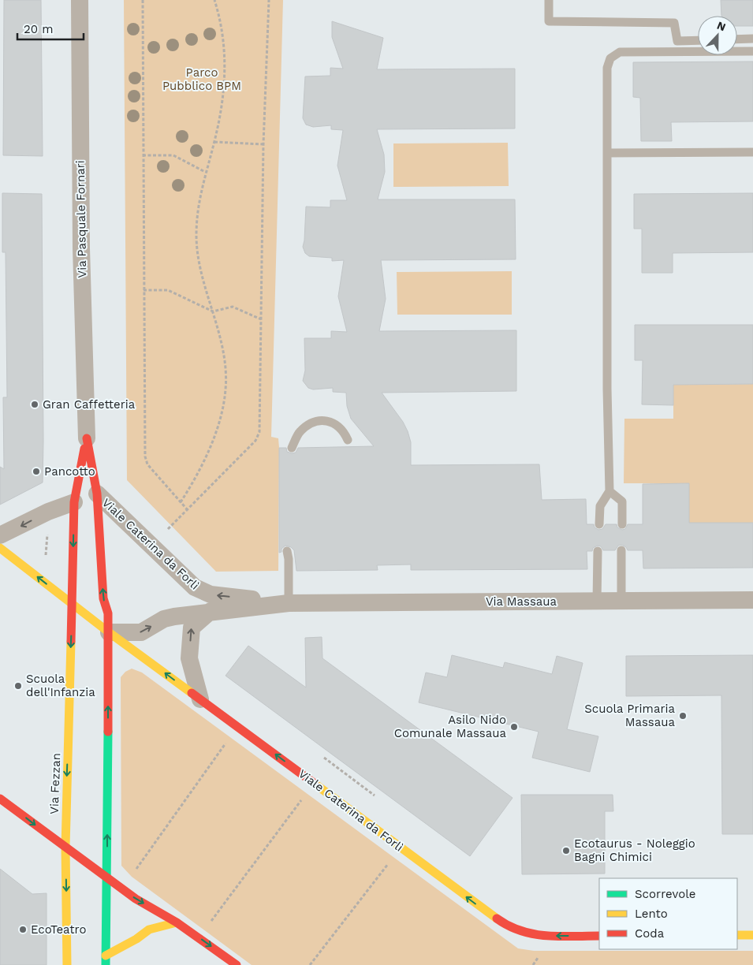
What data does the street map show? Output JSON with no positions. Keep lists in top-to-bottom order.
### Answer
{
  "streets": {
    "street": [
      "Via Pasquale Fornari",
      "Viale Caterina da Forlì",
      "Via Massaua",
      "Via Fezzan"
    ]
  },
  "crossings": [
    ["Via Pasquale Fornari", "Viale Caterina da Forlì"],
    ["Viale Caterina da Forlì", "Via Massaua"],
    ["Viale Caterina da Forlì", "Via Fezzan"]
  ],
  "one_way": ["Viale Caterina da Forlì"],
  "parks": ["Parco Pubblico BPM"],
  "places": [
    "Gran Caffetteria",
    "Pancotto",
    "Scuola dell'Infanzia",
    "Scuola Primaria Massaua",
    "Asilo Nido Comunale Massaua",
    "Ecotaurus - Noleggio Bagni Chimici",
    "EcoTeatro"
  ],
  "legend": ["Scorrevole", "Lento", "Coda"],
  "scale_bar": "20 m",
  "north": "top"
}
